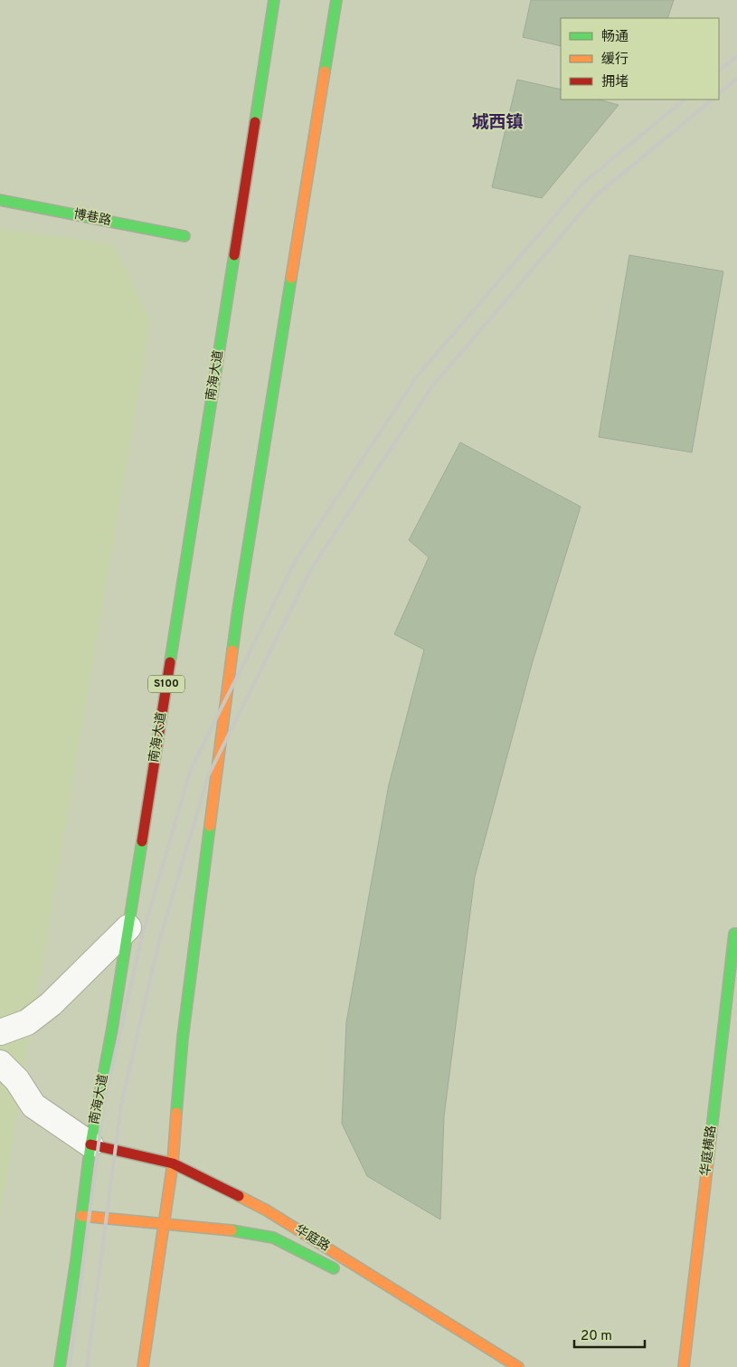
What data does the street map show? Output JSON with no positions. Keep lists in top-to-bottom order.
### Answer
{
  "streets": {
    "main road": [
      "博巷路",
      "南海大道",
      "S100",
      "华庭横路",
      "华庭路"
    ]
  },
  "crossings": [
    ["南海大道", "华庭路"]
  ],
  "districts": ["城西镇"],
  "legend": ["畅通", "缓行", "拥堵"],
  "scale_bar": "20 m"
}
